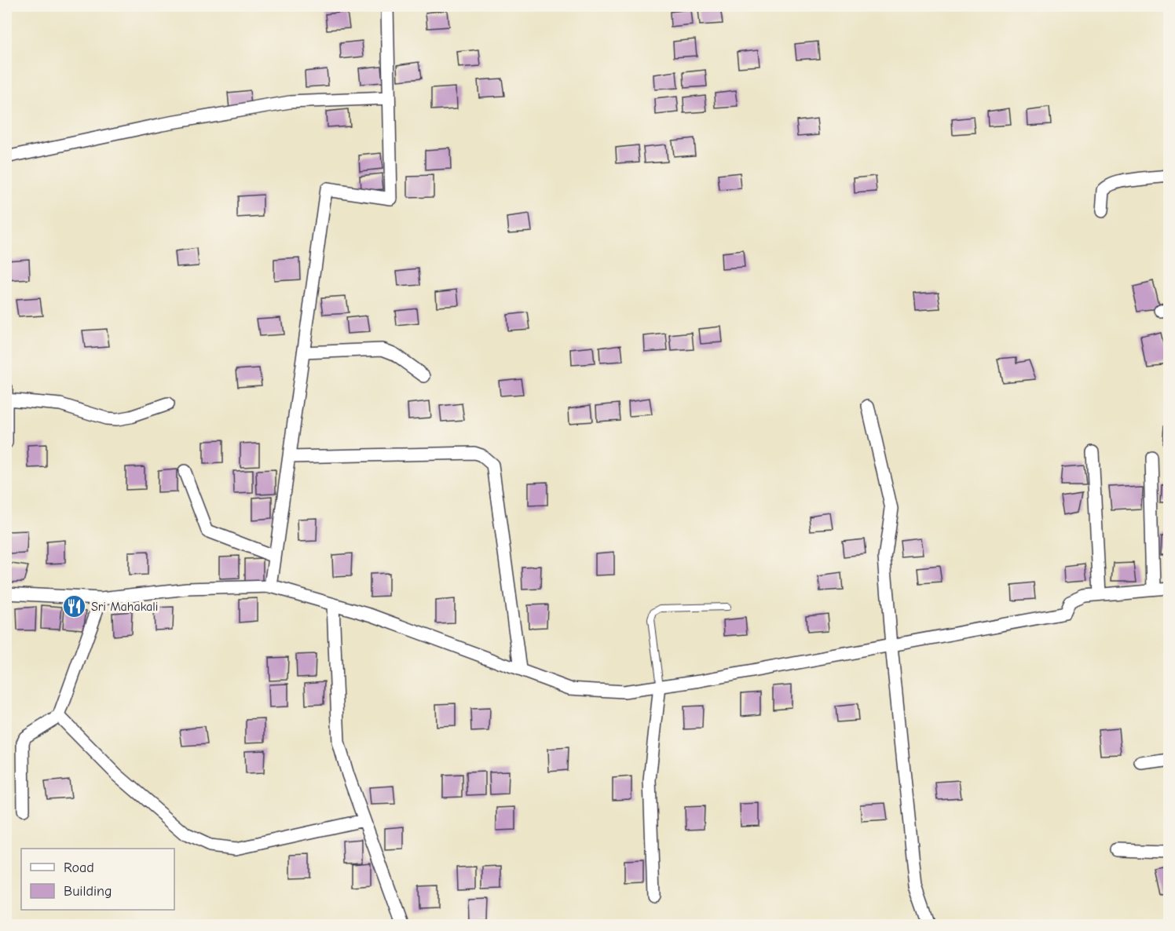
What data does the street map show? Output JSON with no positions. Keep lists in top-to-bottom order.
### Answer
{
  "places": {
    "restaurant": ["Sri Mahakali"]
  },
  "legend": ["Road", "Building"]
}
